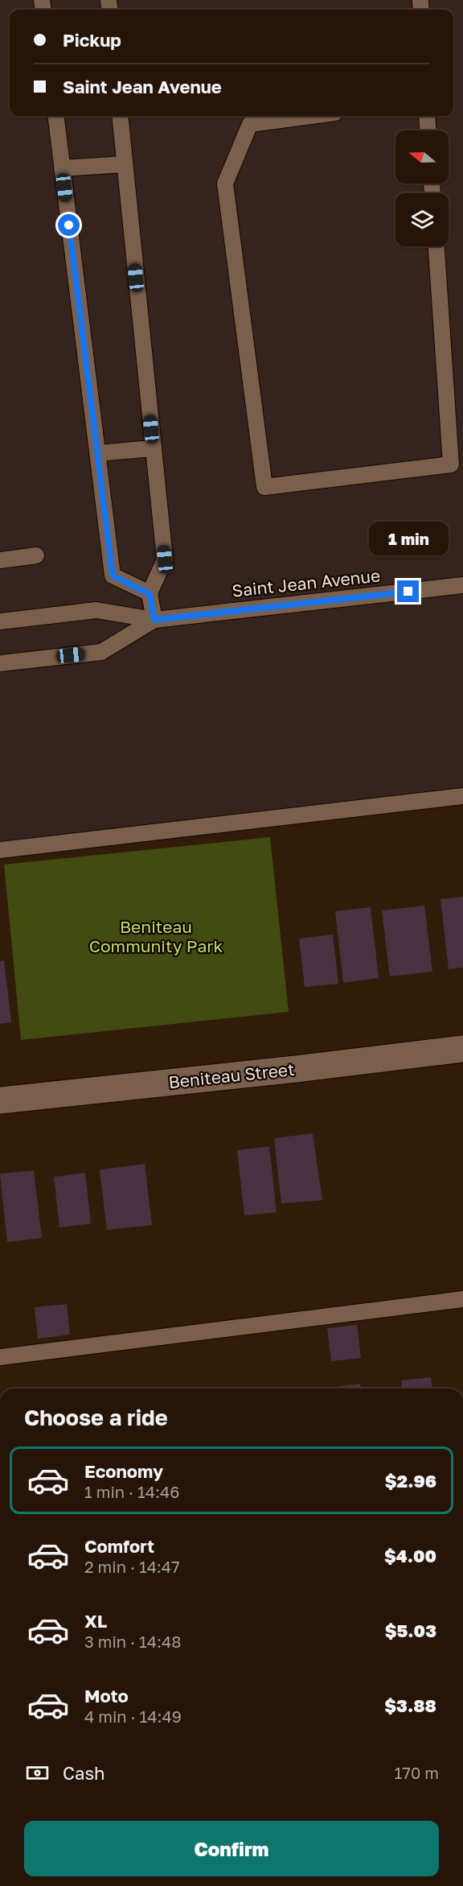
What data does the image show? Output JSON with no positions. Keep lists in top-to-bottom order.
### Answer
{
  "streets": {
    "street": ["Beniteau Street"],
    "lane": ["Saint Jean Avenue"]
  },
  "parks": ["Beniteau Community Park"],
  "north": "left",
  "page": {
    "banner": ["Pickup", "Saint Jean Avenue"],
    "bubble": "1 min",
    "heading": "Choose a ride",
    "list": [
      {
        "name": "Economy",
        "note": "1 min · 14:46",
        "value": "$2.96"
      },
      {
        "name": "Comfort",
        "note": "2 min · 14:47",
        "value": "$4.00"
      },
      {
        "name": "XL",
        "note": "3 min · 14:48",
        "value": "$5.03"
      },
      {
        "name": "Moto",
        "note": "4 min · 14:49",
        "value": "$3.88"
      }
    ],
    "pay": ["Cash", "170 m"],
    "buttons": "Confirm"
  }
}
